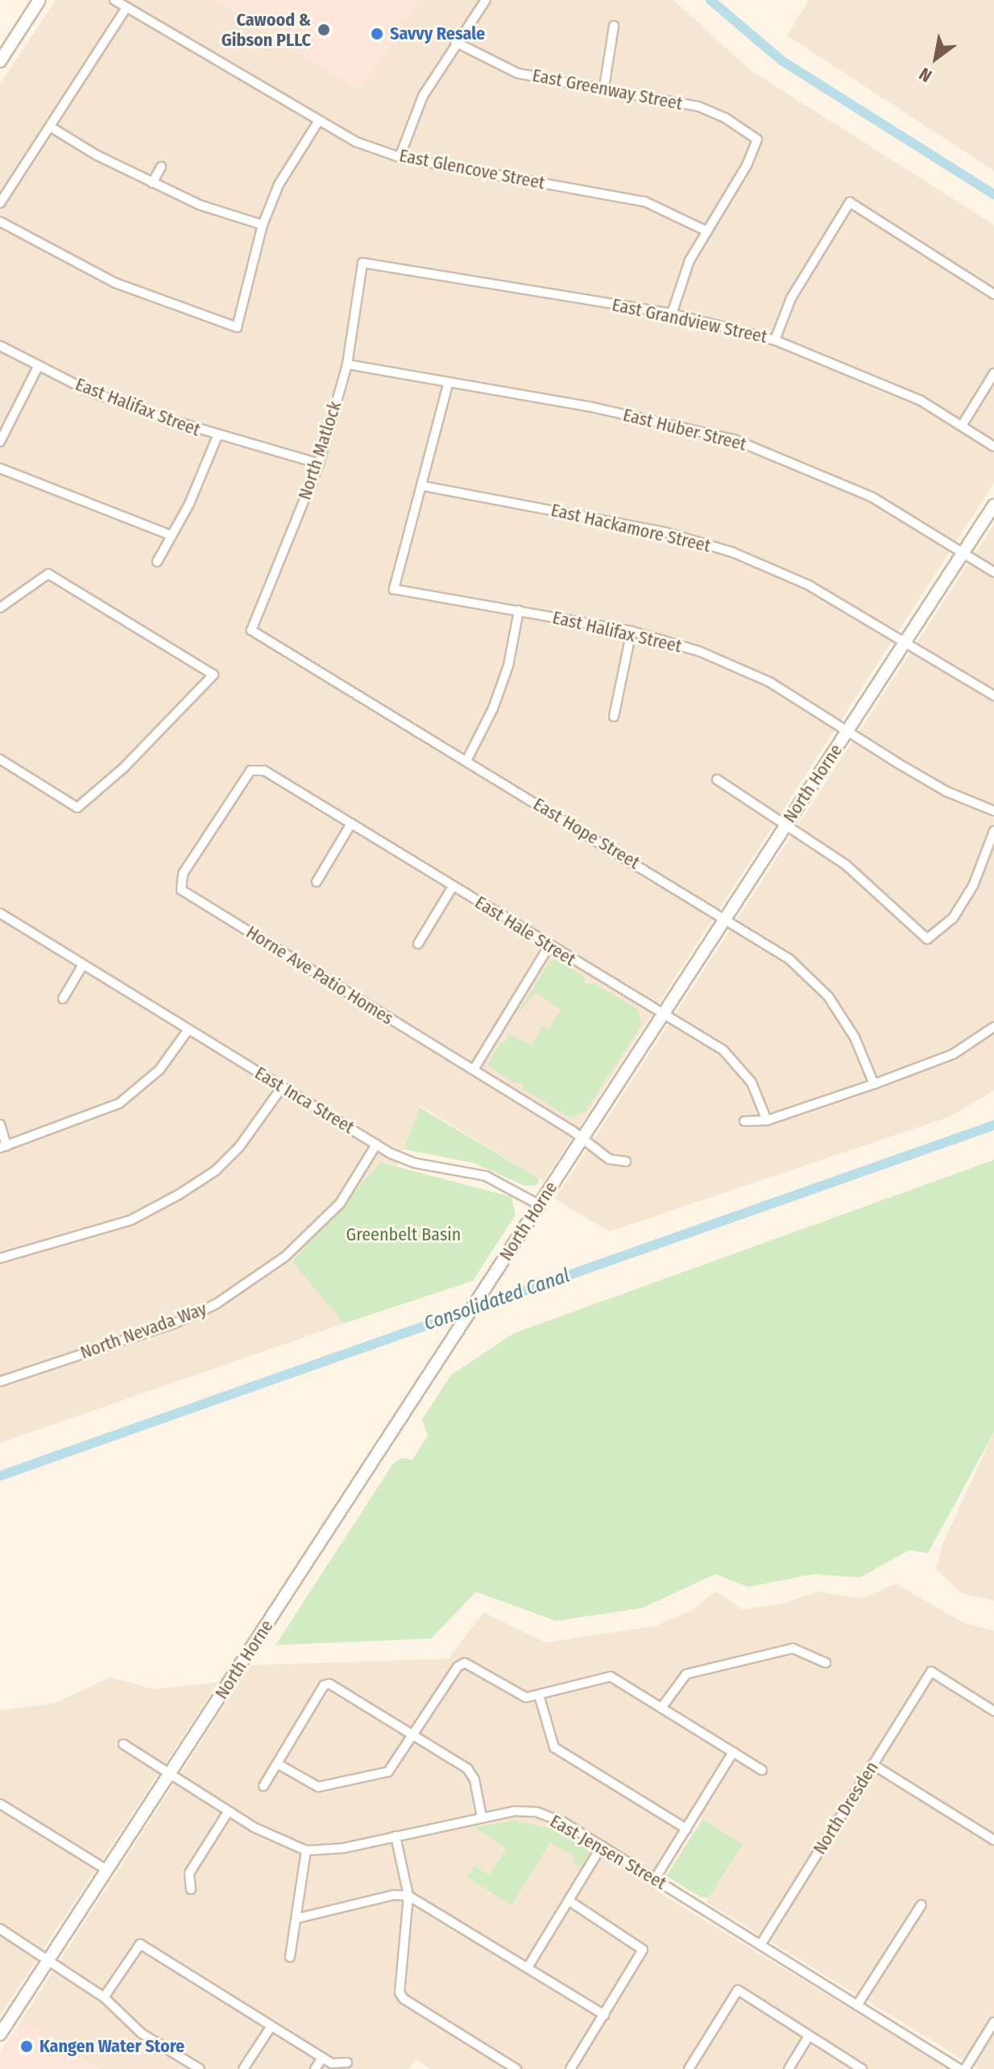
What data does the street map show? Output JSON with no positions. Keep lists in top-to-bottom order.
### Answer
{
  "streets": {
    "street": [
      "East Greenway Street",
      "East Glencove Street",
      "East Grandview Street",
      "East Halifax Street",
      "East Huber Street",
      "North Matlock",
      "East Hackamore Street",
      "North Horne",
      "East Hope Street",
      "East Hale Street",
      "Horne Ave Patio Homes",
      "East Inca Street",
      "North Nevada Way",
      "North Dresden",
      "East Jensen Street"
    ]
  },
  "crossings": [
    ["East Greenway Street", "East Glencove Street"],
    ["East Grandview Street", "North Matlock"],
    ["East Halifax Street", "North Matlock"],
    ["East Halifax Street", "East Hackamore Street"],
    ["East Halifax Street", "North Horne"],
    ["East Huber Street", "North Matlock"],
    ["East Huber Street", "North Horne"],
    ["North Matlock", "East Hope Street"],
    ["East Hackamore Street", "North Horne"],
    ["North Horne", "East Hope Street"],
    ["North Horne", "East Hale Street"],
    ["North Horne", "Horne Ave Patio Homes"],
    ["North Horne", "East Inca Street"],
    ["North Horne", "East Jensen Street"],
    ["East Hale Street", "Horne Ave Patio Homes"],
    ["East Inca Street", "North Nevada Way"],
    ["North Dresden", "East Jensen Street"]
  ],
  "water": ["Consolidated Canal"],
  "parks": ["Greenbelt Basin"],
  "places": ["Cawood & Gibson PLLC", "Savvy Resale", "Kangen Water Store"],
  "north": "bottom left"
}
